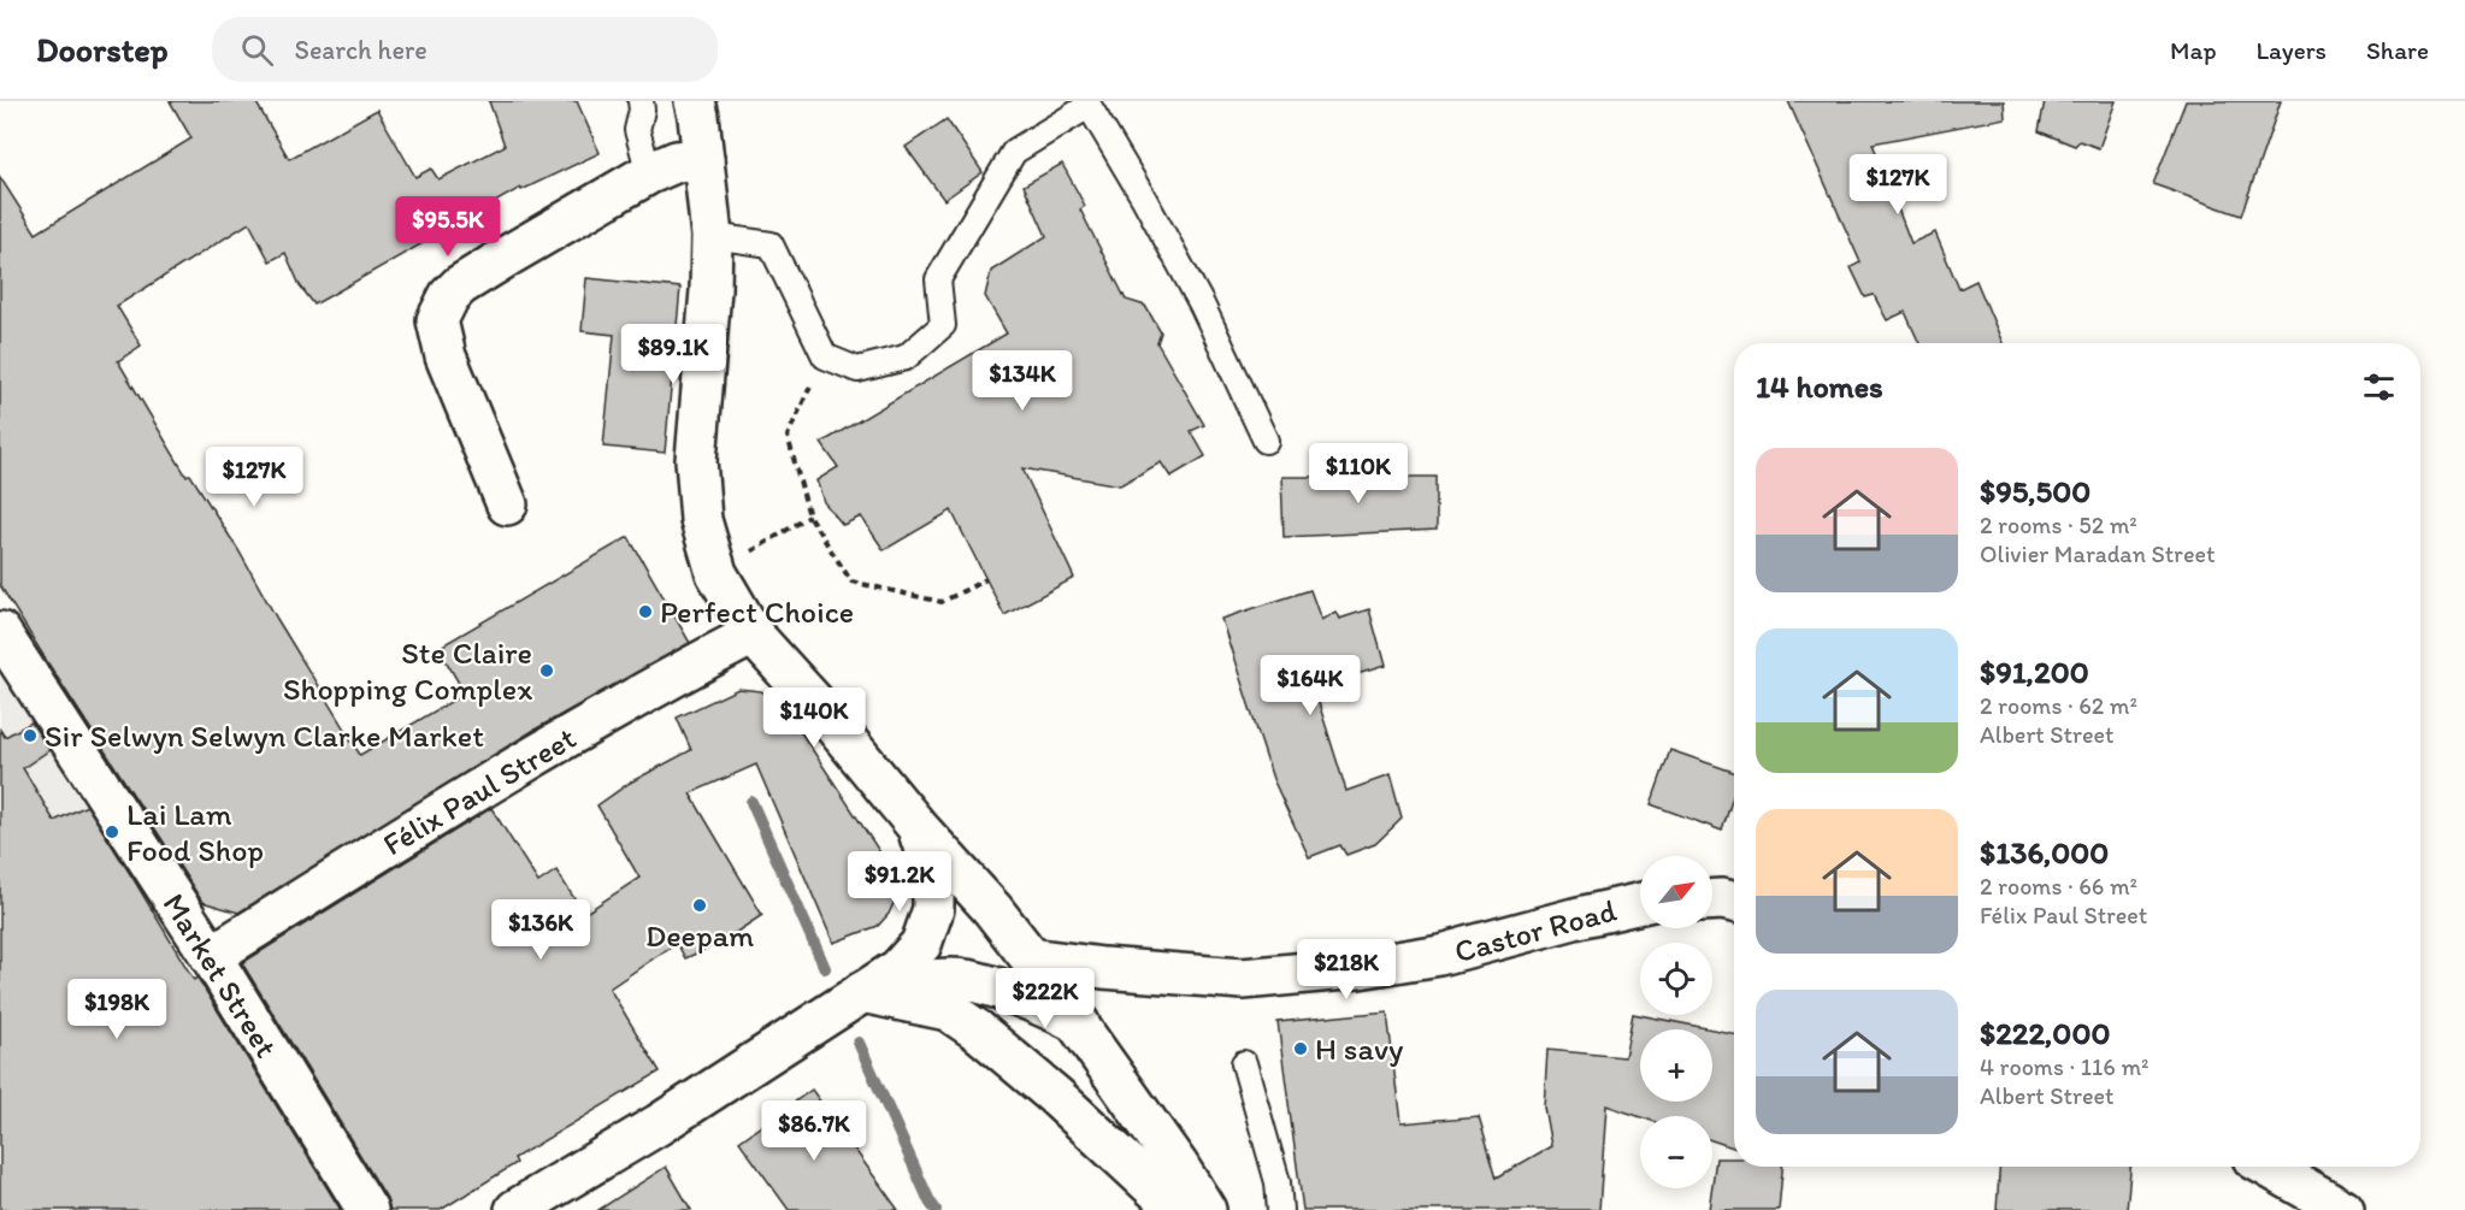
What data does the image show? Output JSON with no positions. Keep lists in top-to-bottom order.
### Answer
{
  "streets": {
    "street": ["Félix Paul Street", "Castor Road", "Market Street"]
  },
  "crossings": [
    ["Félix Paul Street", "Market Street"]
  ],
  "places": [
    "Perfect Choice",
    "Ste Claire Shopping Complex",
    "Sir Selwyn Selwyn Clarke Market",
    "Lai Lam Food Shop",
    "Deepam",
    "H savy"
  ],
  "north": "top right",
  "page": {
    "header": "Doorstep",
    "search": "Search here",
    "nav": ["Map", "Layers", "Share"],
    "price": [
      "$127K",
      "$95.5K",
      "$89.1K",
      "$134K",
      "$110K",
      "$127K",
      "$164K",
      "$140K",
      "$91.2K",
      "$136K",
      "$218K",
      "$222K",
      "$198K",
      "$86.7K"
    ],
    "heading": "14 homes",
    "list": [
      {
        "name": "$95,500",
        "note": "2 rooms · 52 m² · Olivier Maradan Street"
      },
      {
        "name": "$91,200",
        "note": "2 rooms · 62 m² · Albert Street"
      },
      {
        "name": "$136,000",
        "note": "2 rooms · 66 m² · Félix Paul Street"
      },
      {
        "name": "$222,000",
        "note": "4 rooms · 116 m² · Albert Street"
      }
    ],
    "map_buttons": ["+", "−"]
  }
}
